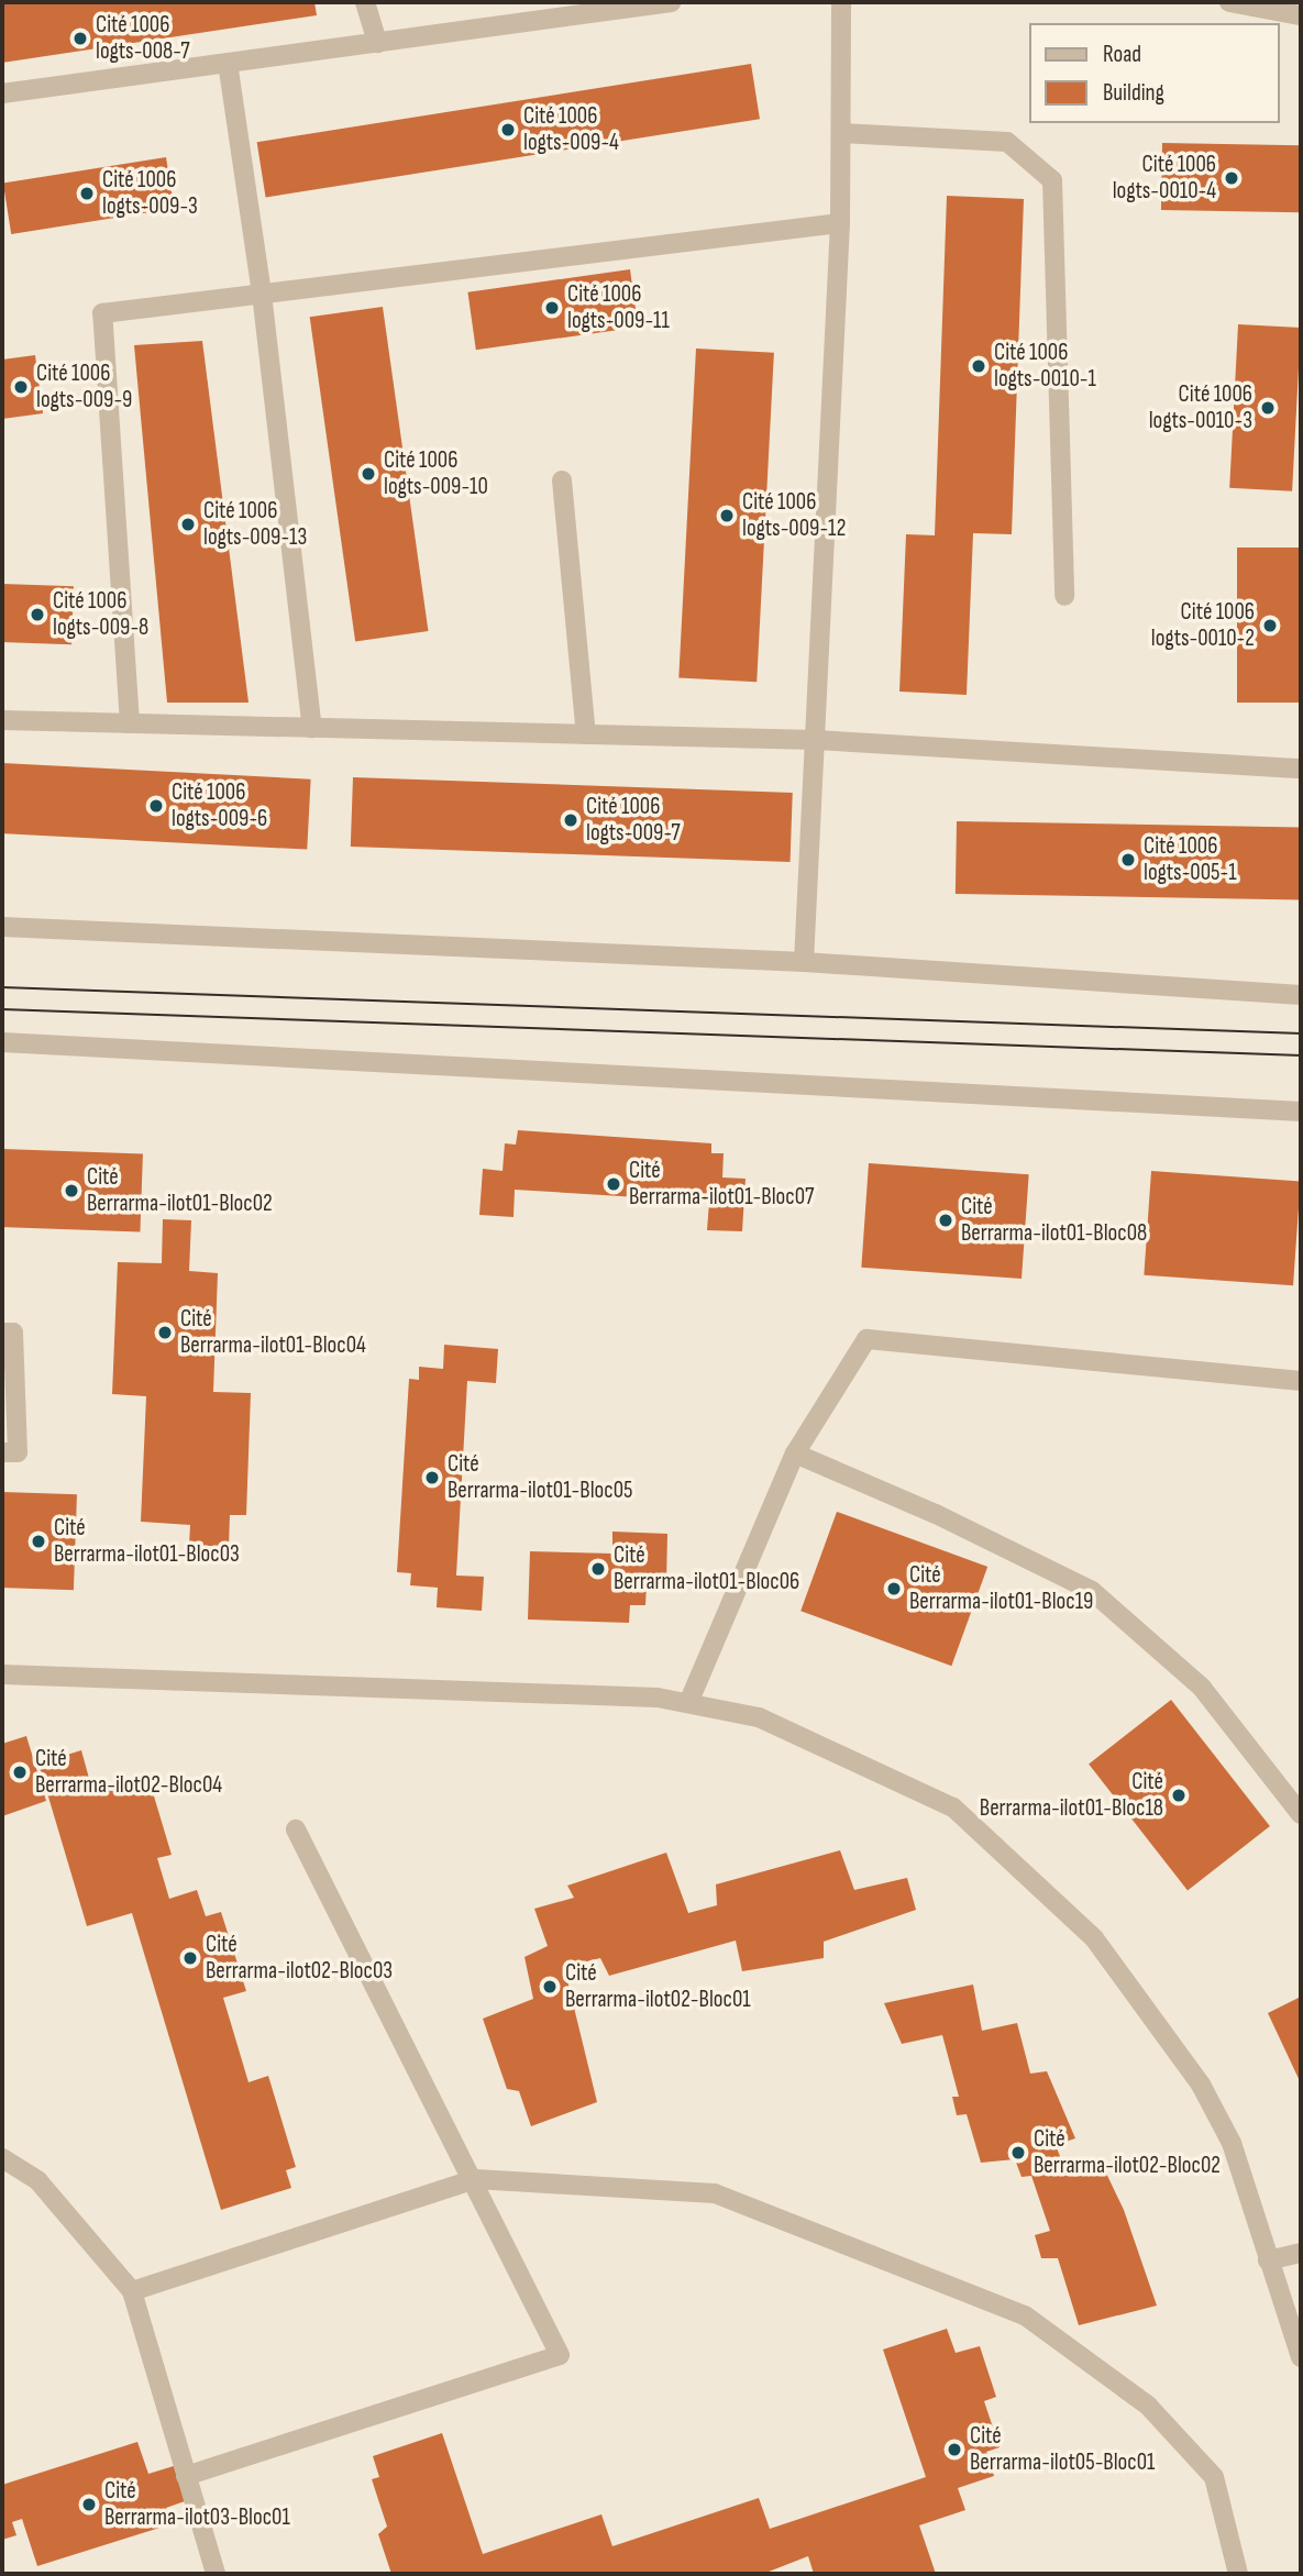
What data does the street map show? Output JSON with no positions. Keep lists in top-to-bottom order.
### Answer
{
  "places": [
    "Cité 1006 logts-008-7",
    "Cité 1006 logts-009-4",
    "Cité 1006 logts-0010-4",
    "Cité 1006 logts-009-3",
    "Cité 1006 logts-009-11",
    "Cité 1006 logts-0010-1",
    "Cité 1006 logts-009-9",
    "Cité 1006 logts-0010-3",
    "Cité 1006 logts-009-10",
    "Cité 1006 logts-009-12",
    "Cité 1006 logts-009-13",
    "Cité 1006 logts-009-8",
    "Cité 1006 logts-0010-2",
    "Cité 1006 logts-009-6",
    "Cité 1006 logts-009-7",
    "Cité 1006 logts-005-1",
    "Cité Berrarma-ilot01-Bloc07",
    "Cité Berrarma-ilot01-Bloc02",
    "Cité Berrarma-ilot01-Bloc08",
    "Cité Berrarma-ilot01-Bloc04",
    "Cité Berrarma-ilot01-Bloc05",
    "Cité Berrarma-ilot01-Bloc03",
    "Cité Berrarma-ilot01-Bloc06",
    "Cité Berrarma-ilot01-Bloc19",
    "Cité Berrarma-ilot02-Bloc04",
    "Cité Berrarma-ilot01-Bloc18",
    "Cité Berrarma-ilot02-Bloc03",
    "Cité Berrarma-ilot02-Bloc01",
    "Cité Berrarma-ilot02-Bloc02",
    "Cité Berrarma-ilot05-Bloc01",
    "Cité Berrarma-ilot03-Bloc01"
  ],
  "legend": ["Road", "Building"]
}
